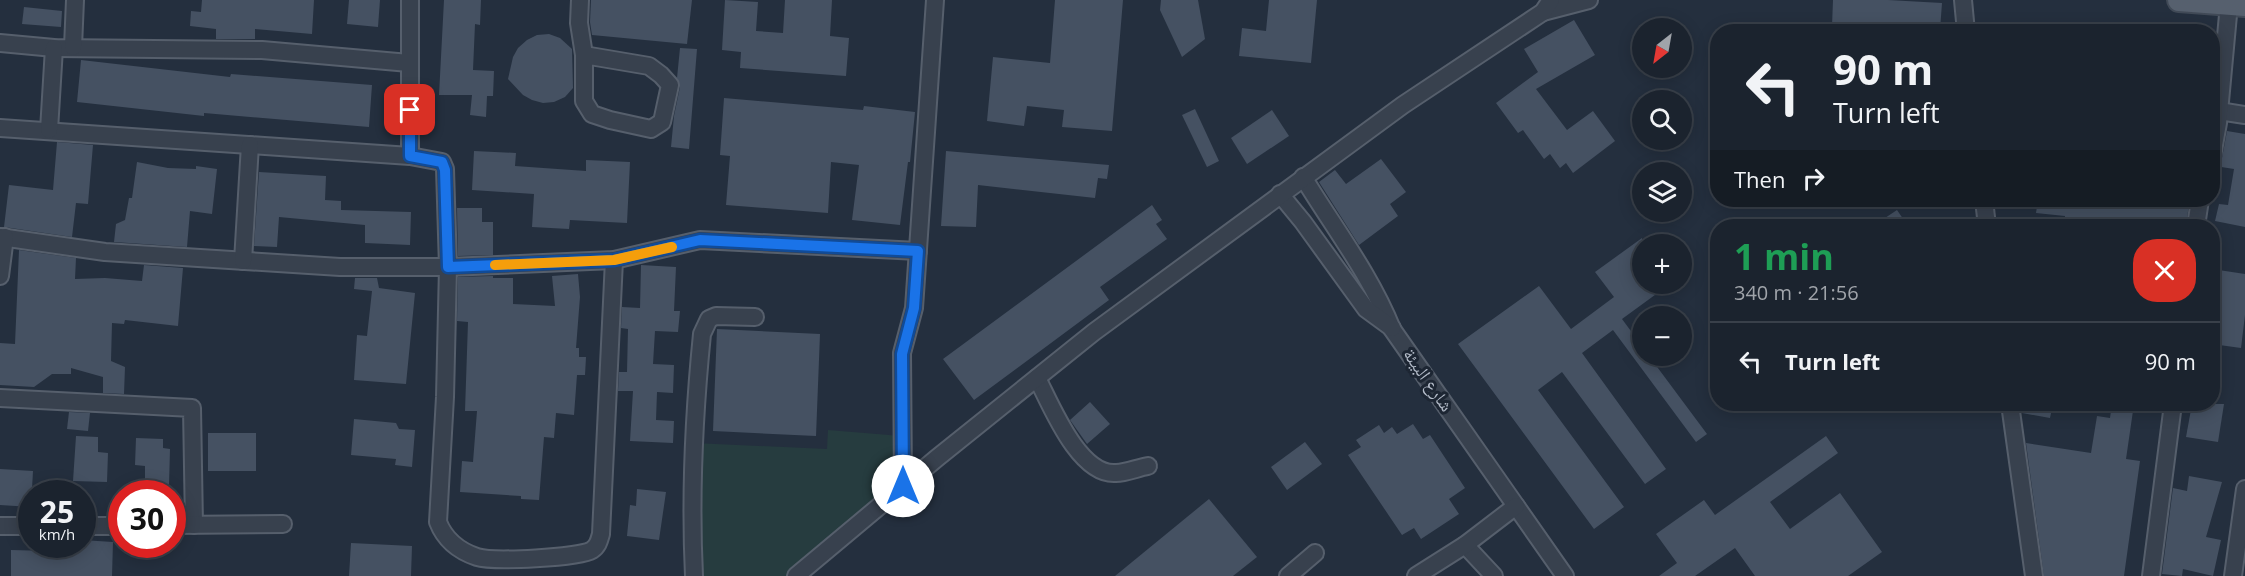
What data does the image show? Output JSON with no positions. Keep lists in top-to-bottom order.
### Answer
{
  "streets": {
    "street": ["شارع البيئة"]
  },
  "north": "bottom left",
  "page": {
    "map_buttons": ["+", "−"],
    "turn": ["90 m", "Turn left"],
    "then": "Then",
    "heading": ["1 min", "340 m · 21:56"],
    "list": [
      {
        "name": "Turn left",
        "value": "90 m"
      }
    ],
    "speed": "25 km/h",
    "limit": "30"
  }
}
